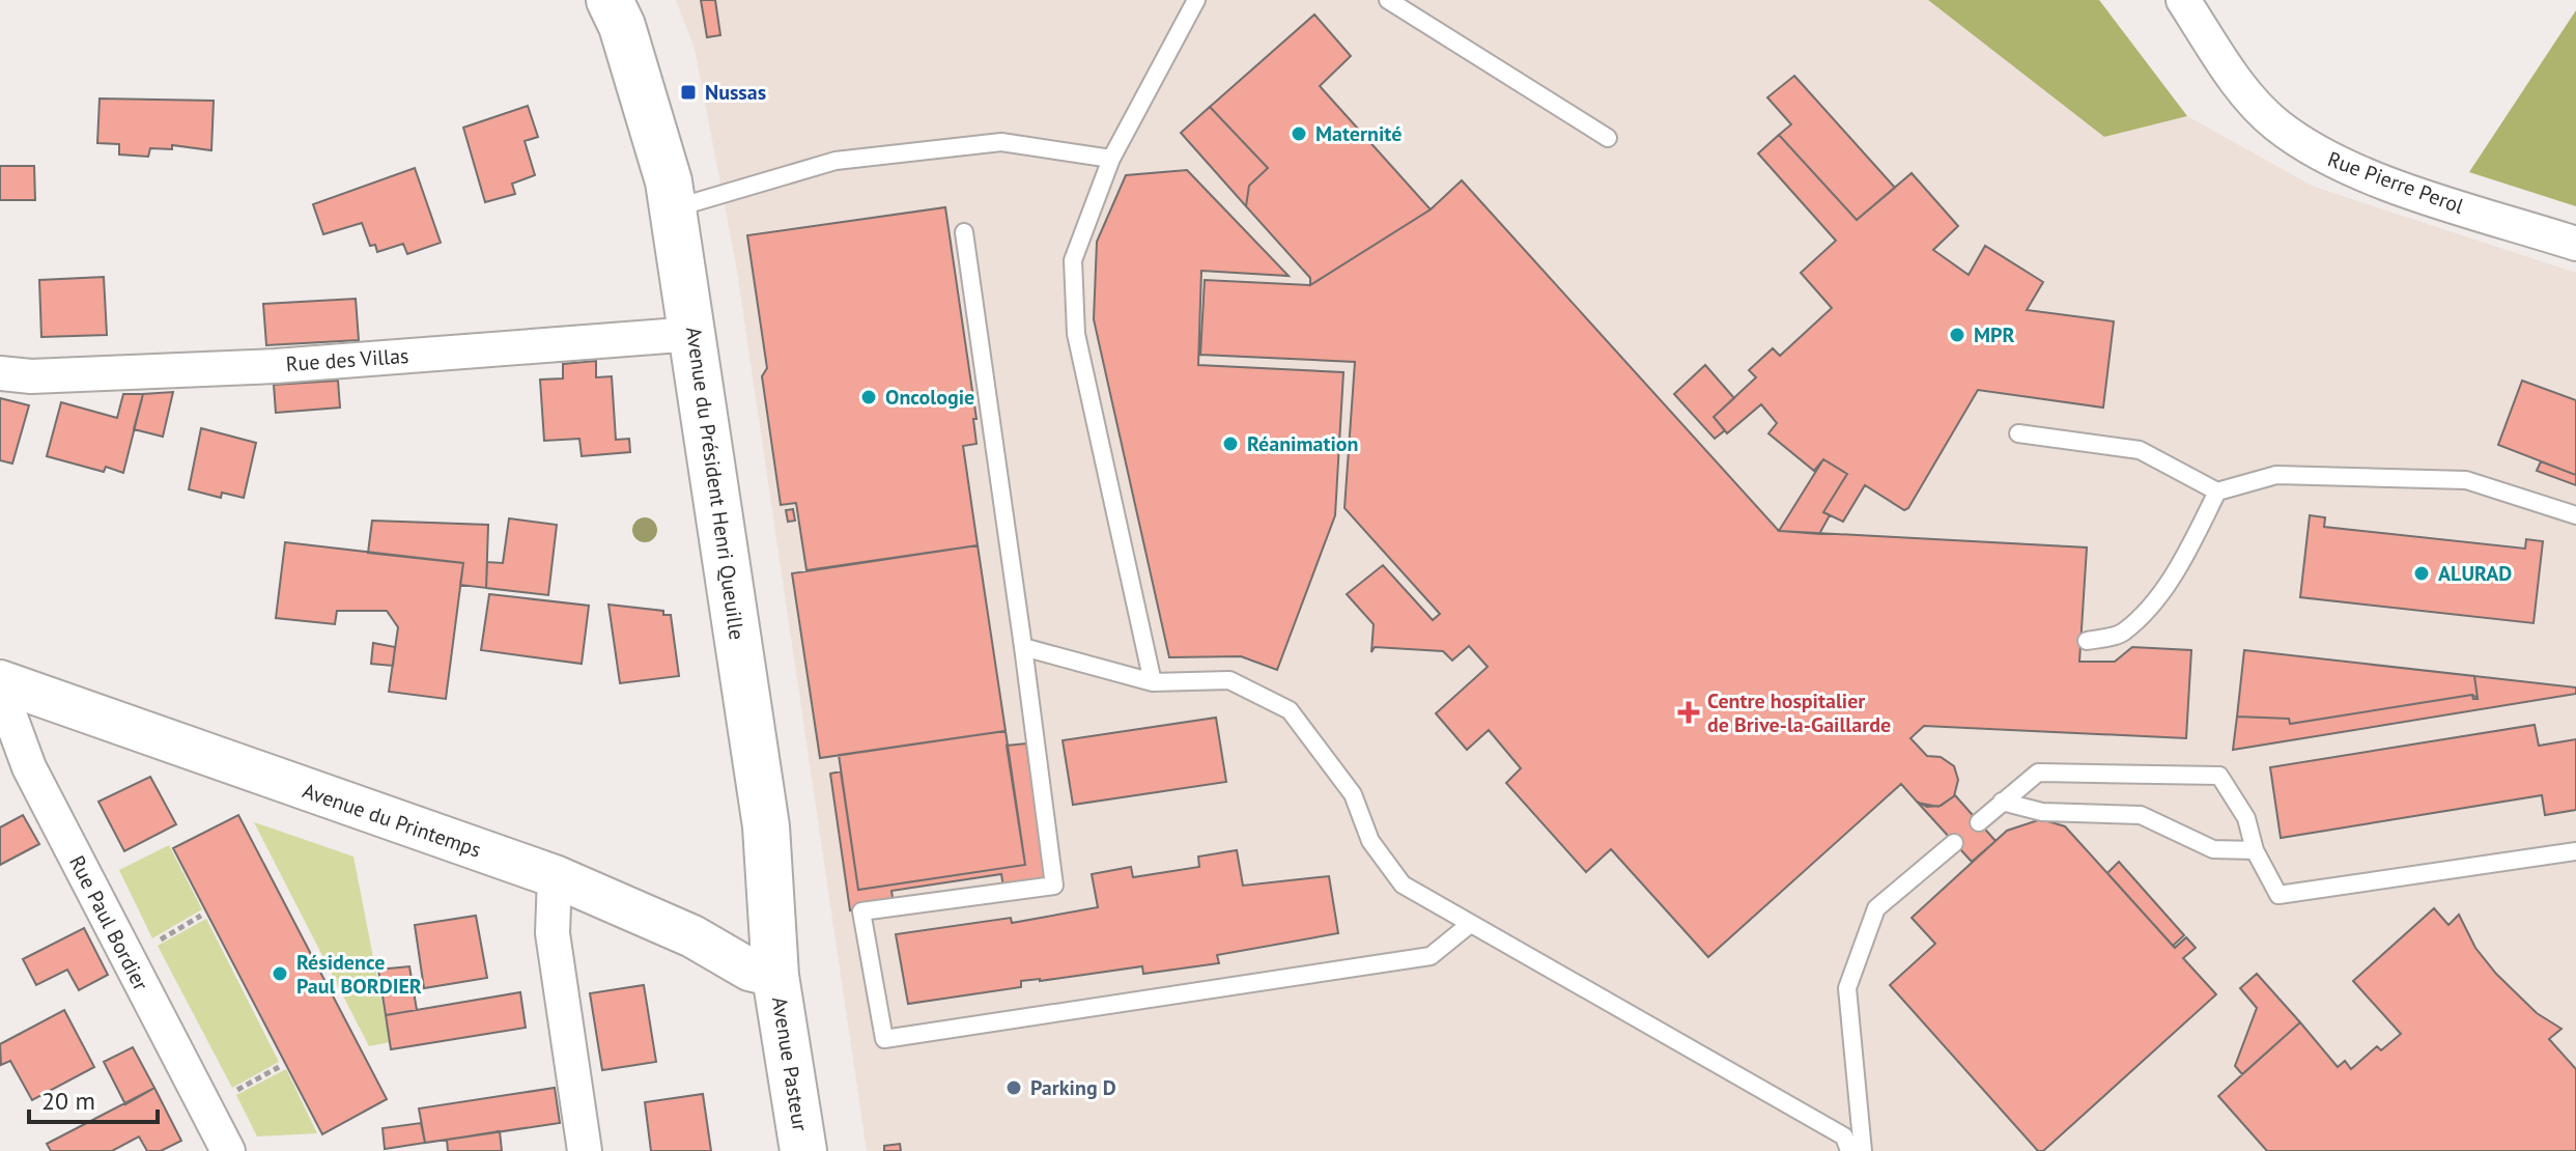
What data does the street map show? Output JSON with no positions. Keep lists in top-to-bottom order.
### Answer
{
  "streets": {
    "main road": ["Avenue du Président Henri Queuille", "Avenue Pasteur"],
    "street": [
      "Rue Pierre Perol",
      "Rue des Villas",
      "Avenue du Printemps",
      "Rue Paul Bordier"
    ]
  },
  "crossings": [
    ["Rue des Villas", "Avenue du Président Henri Queuille"],
    ["Avenue du Président Henri Queuille", "Avenue du Printemps"],
    ["Avenue du Président Henri Queuille", "Avenue Pasteur"],
    ["Avenue du Printemps", "Avenue Pasteur"]
  ],
  "places": {
    "transit": ["Nussas"],
    "other": [
      "Maternité",
      "MPR",
      "Oncologie",
      "Réanimation",
      "ALURAD",
      "Résidence Paul BORDIER",
      "Parking D"
    ],
    "health": ["Centre hospitalier de Brive-la-Gaillarde"]
  },
  "scale_bar": "20 m"
}
